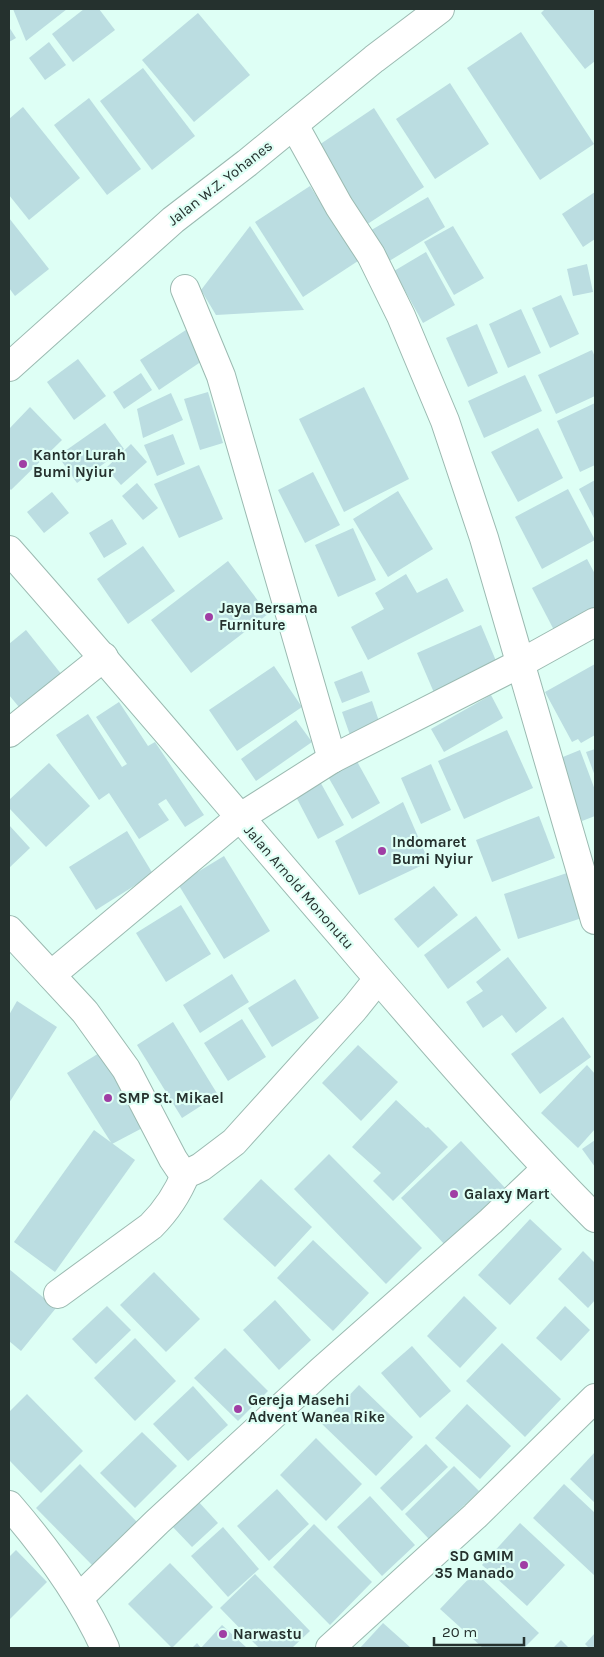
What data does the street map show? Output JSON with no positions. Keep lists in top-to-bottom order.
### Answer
{
  "streets": {
    "street": ["Jalan W.Z. Yohanes", "Jalan Arnold Mononutu"]
  },
  "places": [
    "Kantor Lurah Bumi Nyiur",
    "Jaya Bersama Furniture",
    "Indomaret Bumi Nyiur",
    "SMP St. Mikael",
    "Galaxy Mart",
    "Gereja Masehi Advent Wanea Rike",
    "SD GMIM 35 Manado",
    "Narwastu"
  ],
  "scale_bar": "20 m"
}
